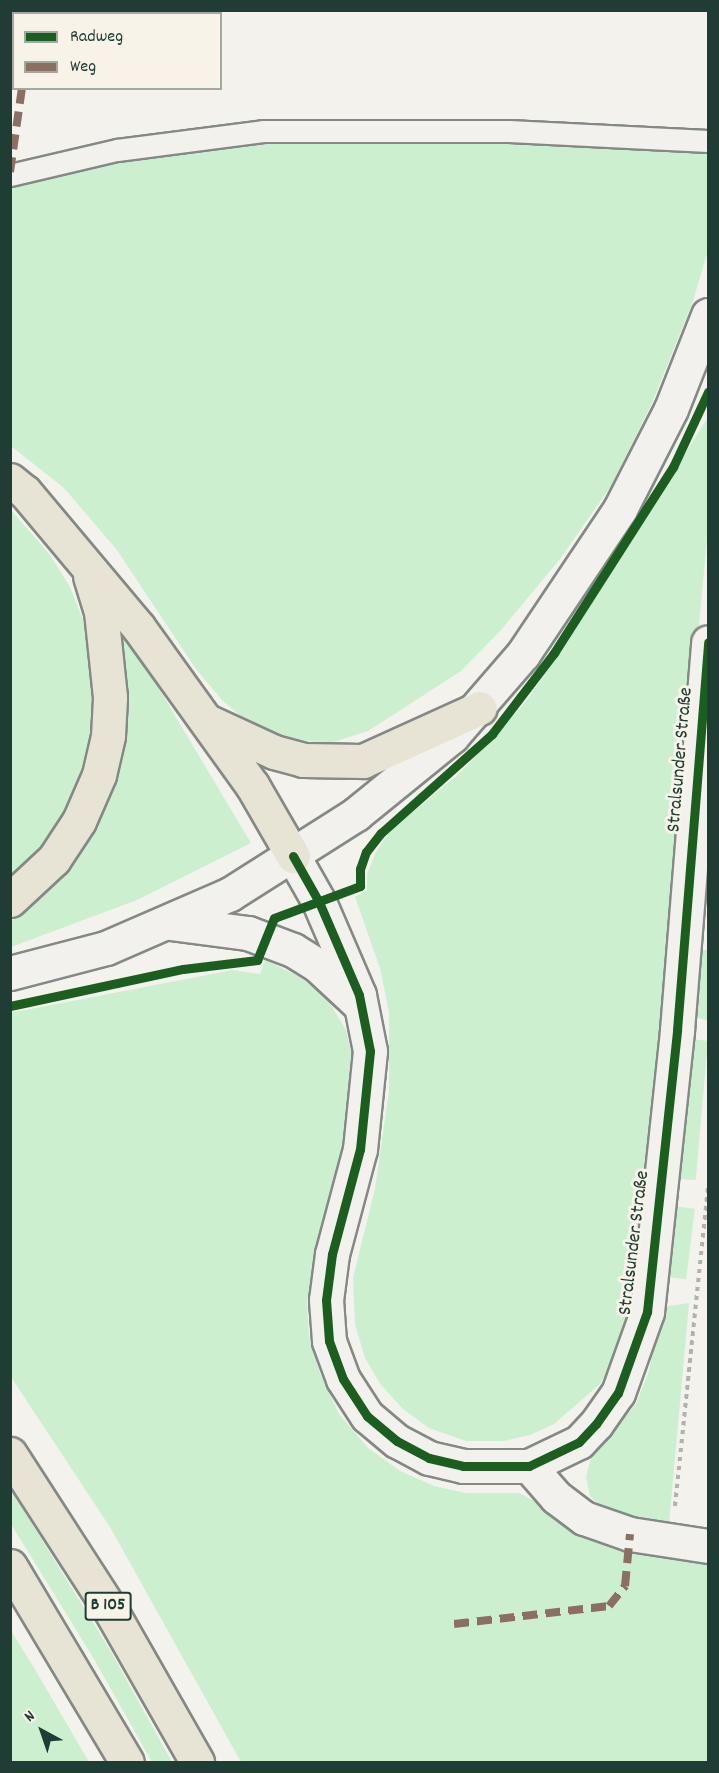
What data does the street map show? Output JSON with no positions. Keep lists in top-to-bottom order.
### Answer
{
  "streets": {
    "highway": ["B 105"],
    "street": ["Stralsunder Straße"]
  },
  "legend": ["Radweg", "Weg"],
  "north": "top left"
}
